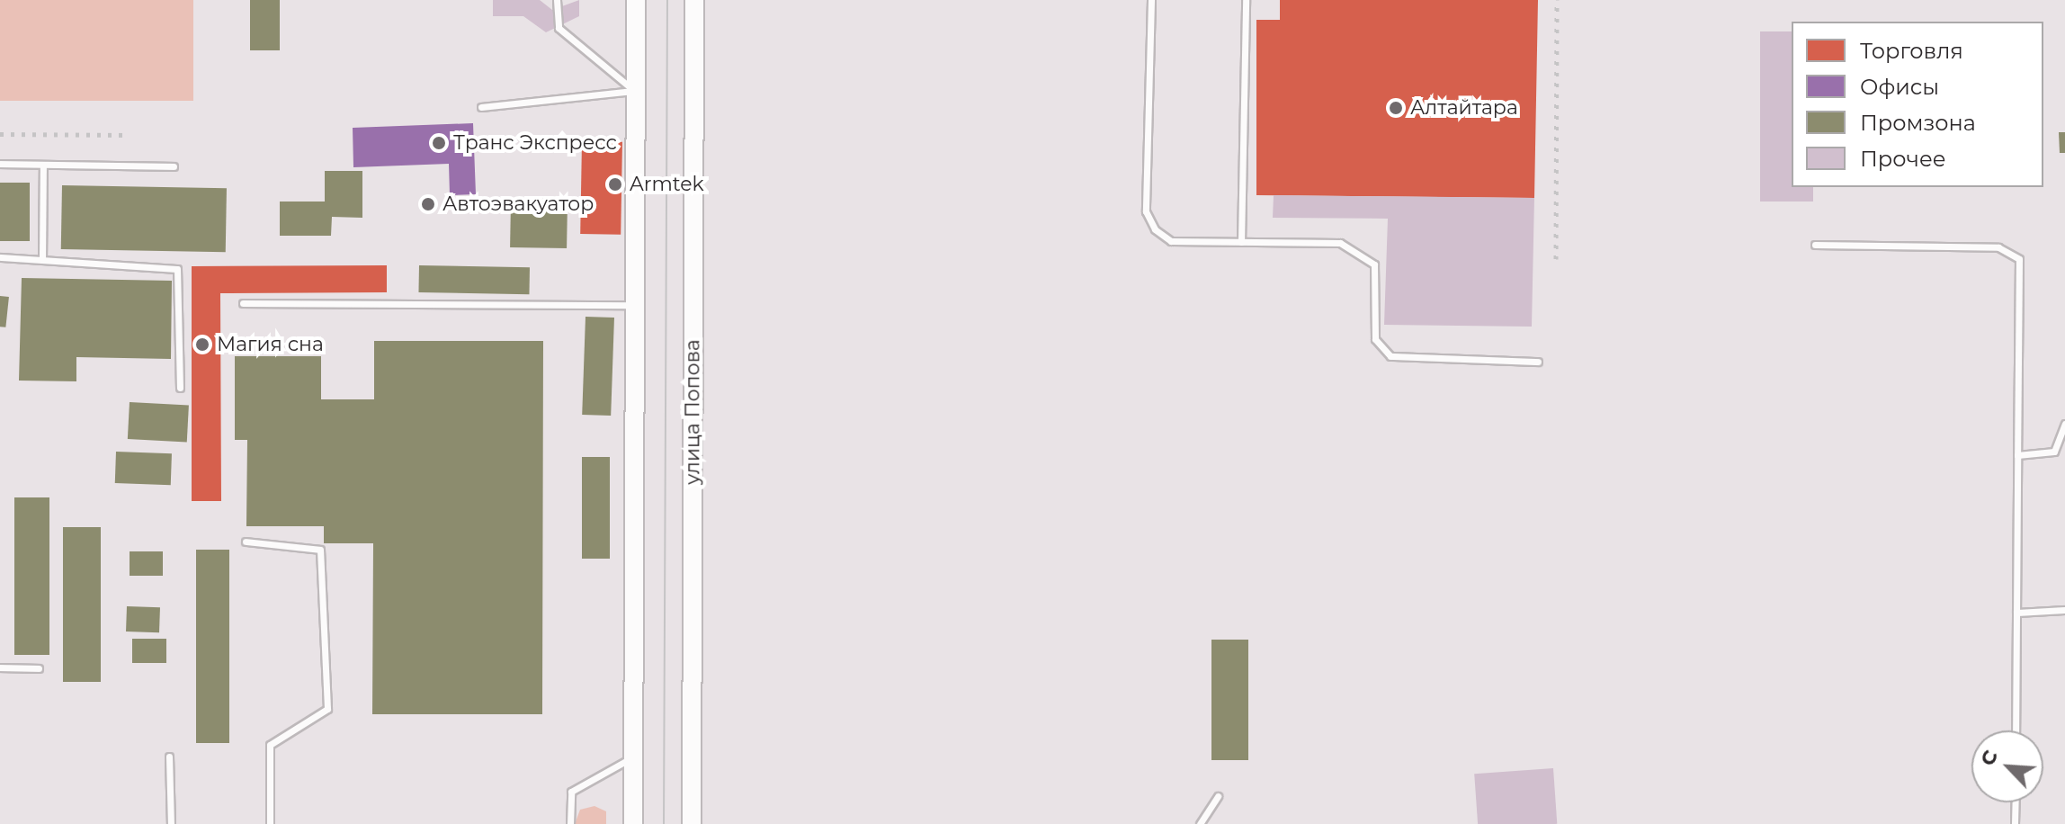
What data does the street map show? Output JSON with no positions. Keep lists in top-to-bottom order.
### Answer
{
  "streets": {
    "main road": ["улица Попова"]
  },
  "places": [
    "Алтайтара",
    "Транс Экспресс",
    "Armtek",
    "Автоэвакуатор",
    "Магия сна"
  ],
  "legend": [
    "Торговля",
    "Офисы",
    "Промзона",
    "Прочее"
  ],
  "north": "top left"
}
